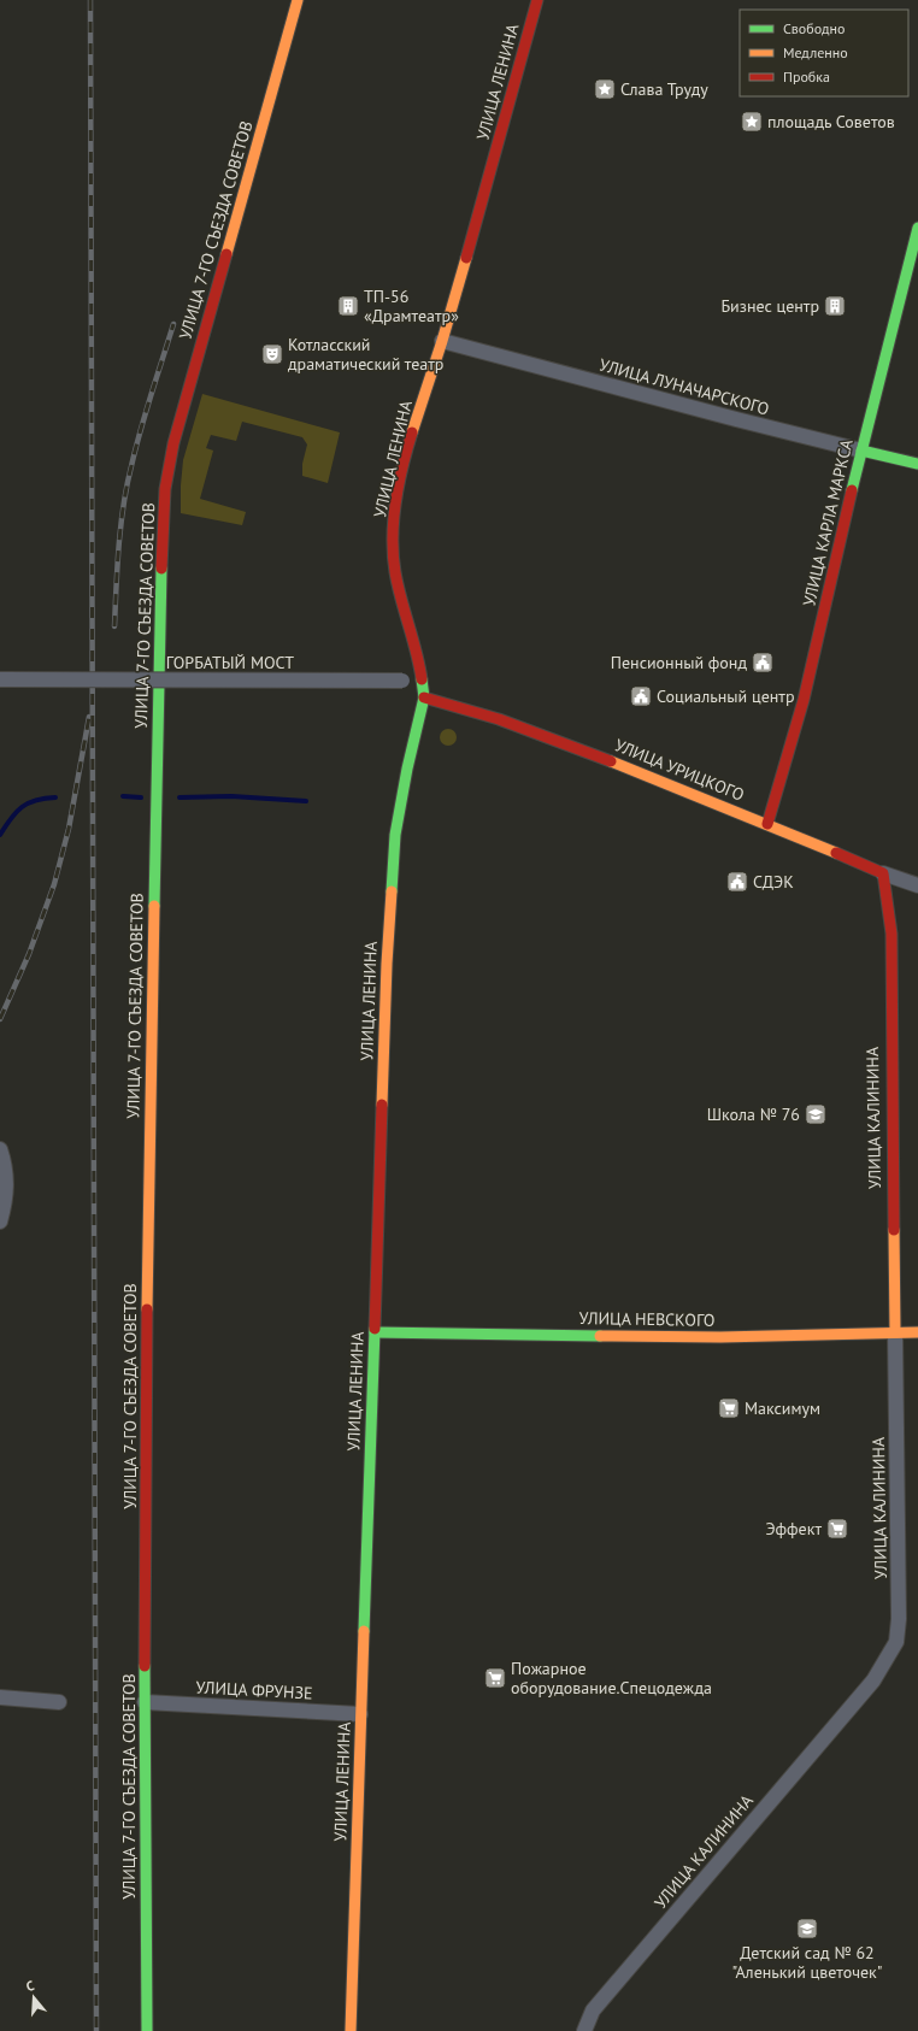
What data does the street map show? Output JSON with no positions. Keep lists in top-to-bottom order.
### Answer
{
  "streets": {
    "street": [
      "УЛИЦА ЛЕНИНА",
      "УЛИЦА 7-ГО СЪЕЗДА СОВЕТОВ",
      "УЛИЦА ЛУНАЧАРСКОГО",
      "УЛИЦА КАРЛА МАРКСА",
      "ГОРБАТЫЙ МОСТ",
      "УЛИЦА УРИЦКОГО",
      "УЛИЦА КАЛИНИНА",
      "УЛИЦА НЕВСКОГО",
      "УЛИЦА ФРУНЗЕ"
    ]
  },
  "crossings": [
    ["УЛИЦА ЛЕНИНА", "УЛИЦА ЛУНАЧАРСКОГО"],
    ["УЛИЦА ЛЕНИНА", "УЛИЦА УРИЦКОГО"],
    ["УЛИЦА ЛЕНИНА", "УЛИЦА НЕВСКОГО"],
    ["УЛИЦА ЛЕНИНА", "УЛИЦА ФРУНЗЕ"],
    ["УЛИЦА 7-ГО СЪЕЗДА СОВЕТОВ", "УЛИЦА ФРУНЗЕ"],
    ["УЛИЦА ЛУНАЧАРСКОГО", "УЛИЦА КАРЛА МАРКСА"],
    ["УЛИЦА КАРЛА МАРКСА", "УЛИЦА УРИЦКОГО"],
    ["УЛИЦА УРИЦКОГО", "УЛИЦА КАЛИНИНА"],
    ["УЛИЦА КАЛИНИНА", "УЛИЦА НЕВСКОГО"]
  ],
  "places": {
    "place": ["Слава Труду", "площадь Советов"],
    "building": ["ТП-56 «Драмтеатр»", "Бизнес центр"],
    "theatre": ["Котласский драматический театр"],
    "public building": ["Пенсионный фонд", "Социальный центр", "СДЭК"],
    "school or university": ["Школа № 76", "Детский сад № 62 \"Аленький цветочек\""],
    "supermarket": ["Максимум", "Эффект", "Пожарное оборудование.Спецодежда"]
  },
  "legend": ["Свободно", "Медленно", "Пробка"],
  "north": "top"
}
